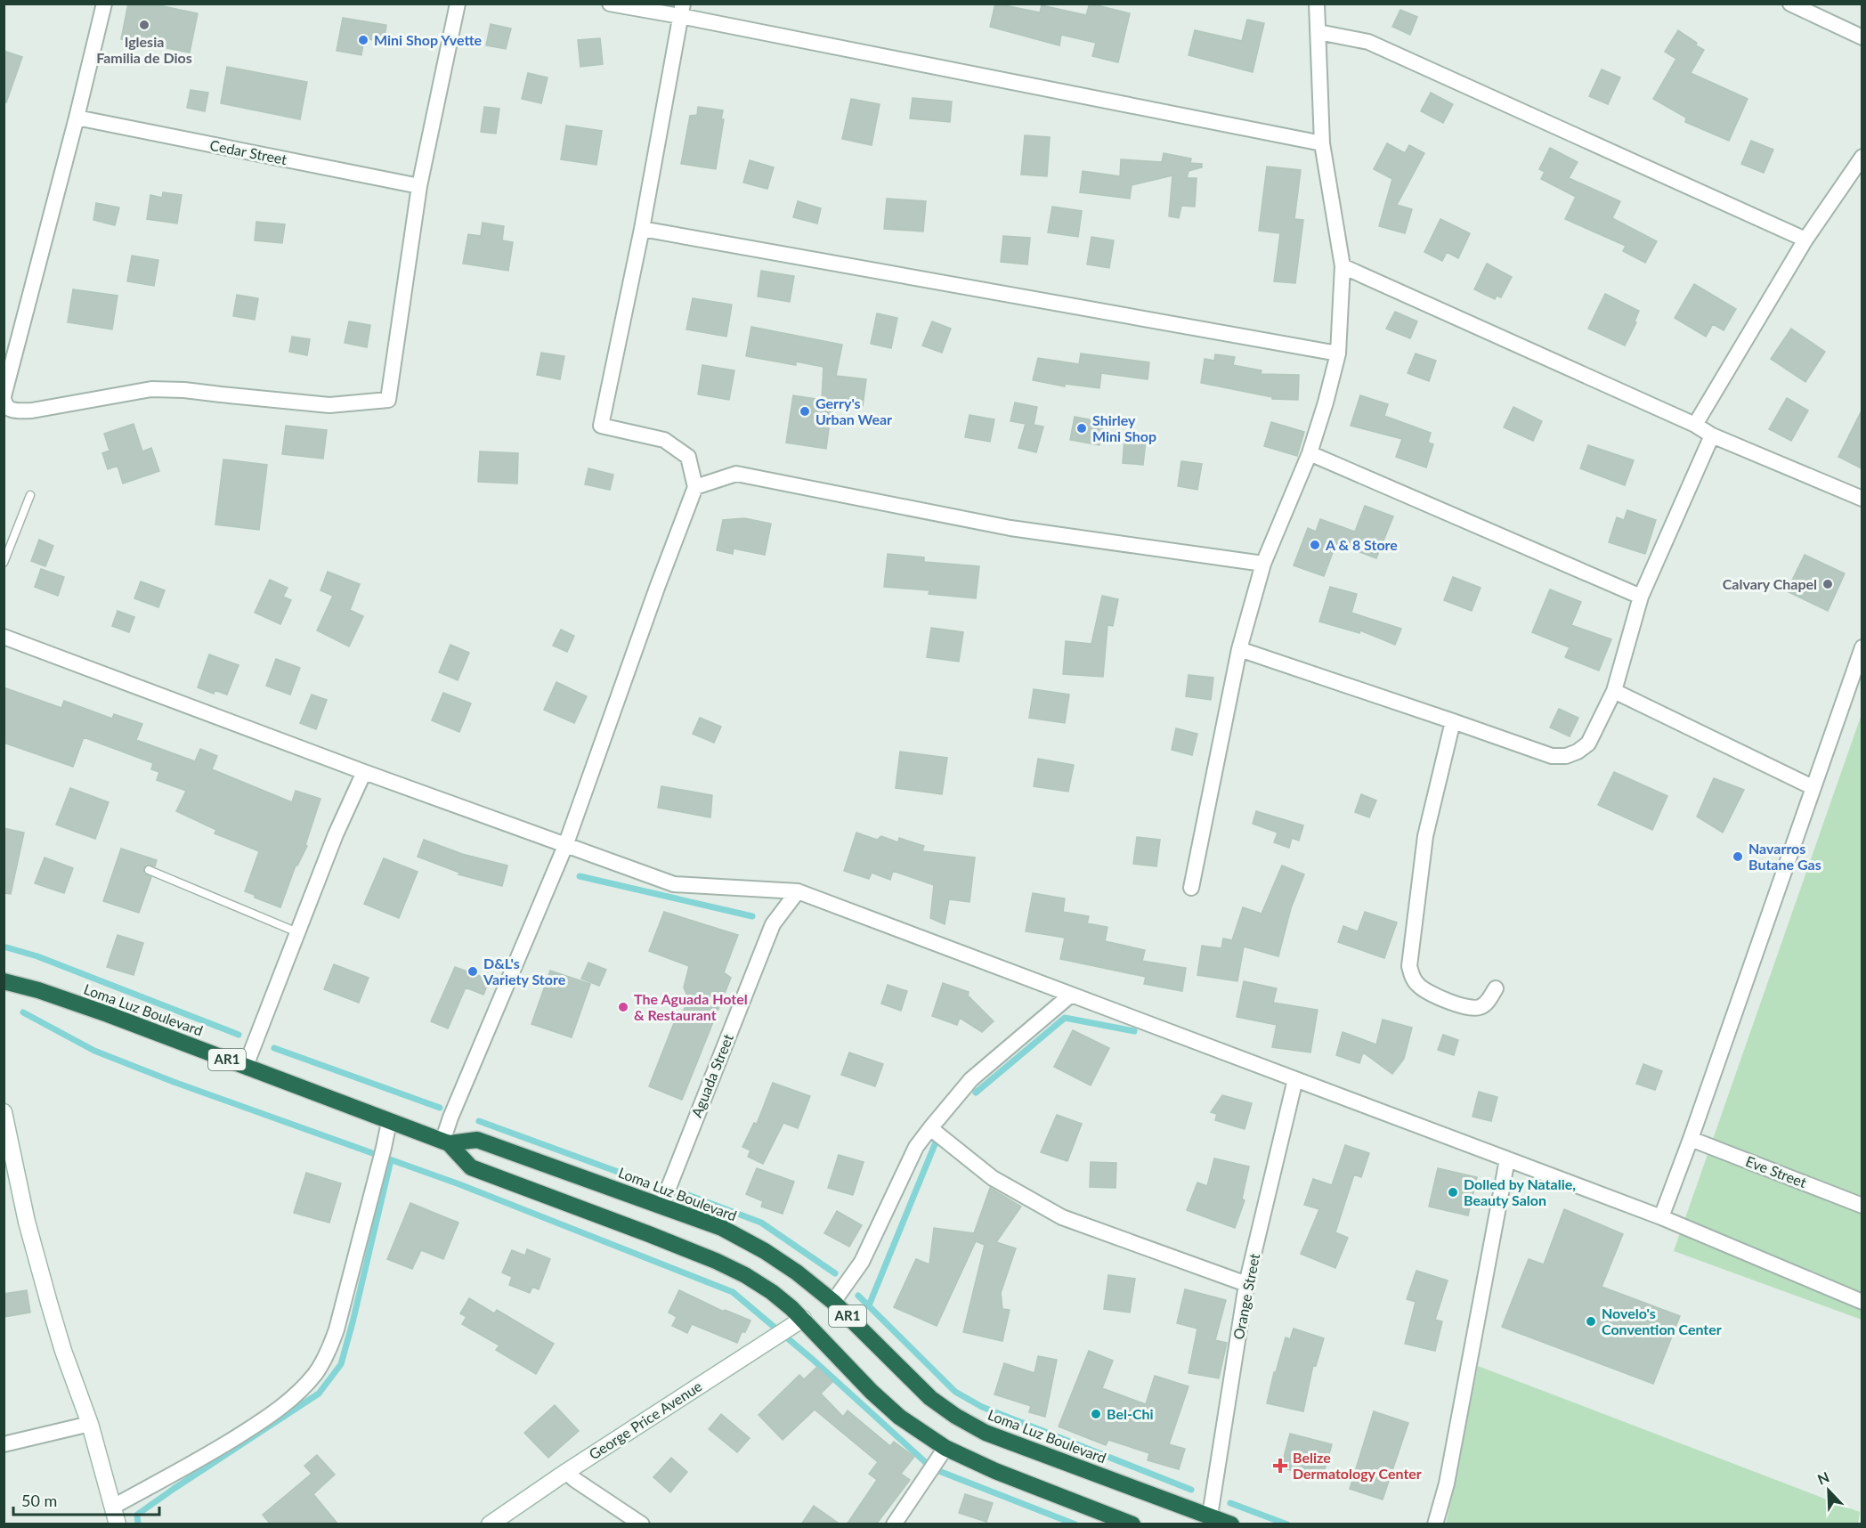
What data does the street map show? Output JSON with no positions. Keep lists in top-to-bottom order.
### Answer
{
  "streets": {
    "highway": ["Loma Luz Boulevard", "AR1"],
    "main road": ["George Price Avenue"],
    "street": [
      "Cedar Street",
      "Aguada Street",
      "Eve Street",
      "Orange Street"
    ]
  },
  "crossings": [
    ["Loma Luz Boulevard", "Aguada Street"],
    ["Loma Luz Boulevard", "Orange Street"],
    ["Loma Luz Boulevard", "George Price Avenue"]
  ],
  "places": {
    "other": [
      "Iglesia Familia de Dios",
      "Mini Shop Yvette",
      "Gerry's Urban Wear",
      "Shirley Mini Shop",
      "A & 8 Store",
      "Calvary Chapel",
      "Navarros Butane Gas",
      "D&L's Variety Store",
      "The Aguada Hotel & Restaurant",
      "Dolled by Natalie, Beauty Salon",
      "Novelo's Convention Center",
      "Bel-Chi"
    ],
    "health": ["Belize Dermatology Center"]
  },
  "scale_bar": "50 m",
  "north": "top left"
}
